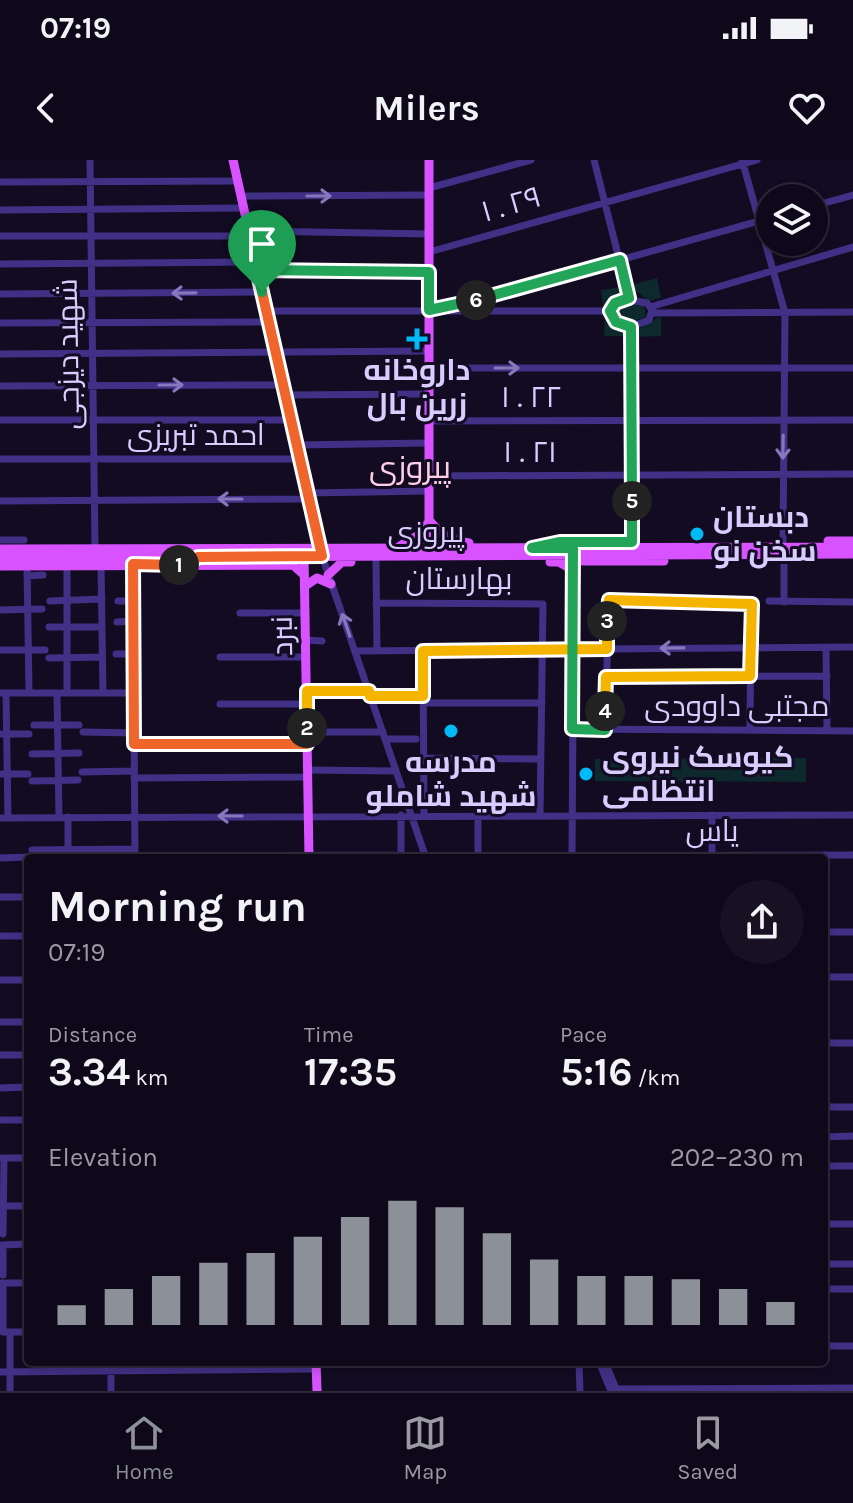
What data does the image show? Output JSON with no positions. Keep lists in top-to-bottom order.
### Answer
{
  "streets": {
    "main road": ["پیروزی", "نبرد"],
    "street": [
      "۱ . ۲۹",
      "شهید دیزجی",
      "۱ . ۲۲",
      "احمد تبریزی",
      "۱ . ۲۱",
      "بهارستان",
      "مجتبی داوودی",
      "یاس"
    ]
  },
  "crossings": [
    ["شهید دیزجی", "احمد تبریزی"],
    ["شهید دیزجی", "پیروزی"],
    ["پیروزی", "نبرد"]
  ],
  "districts": ["پیروزی"],
  "places": {
    "health": ["داروخانه زرین بال"],
    "other": ["دبستان سخن نو", "مدرسه شهید شاملو", "کیوسک نیروی انتظامی"]
  },
  "page": {
    "status": "07:19",
    "header": "Milers",
    "pins": [
      "6",
      "5",
      "1",
      "3",
      "4",
      "2"
    ],
    "heading": ["Morning run", "07:19"],
    "stats": [
      ["Distance", "3.34 km"],
      ["Time", "17:35"],
      ["Pace", "5:16 /km"]
    ],
    "chart": ["Elevation", "202–230 m"],
    "tabs": ["Home", "Map", "Saved"]
  }
}
